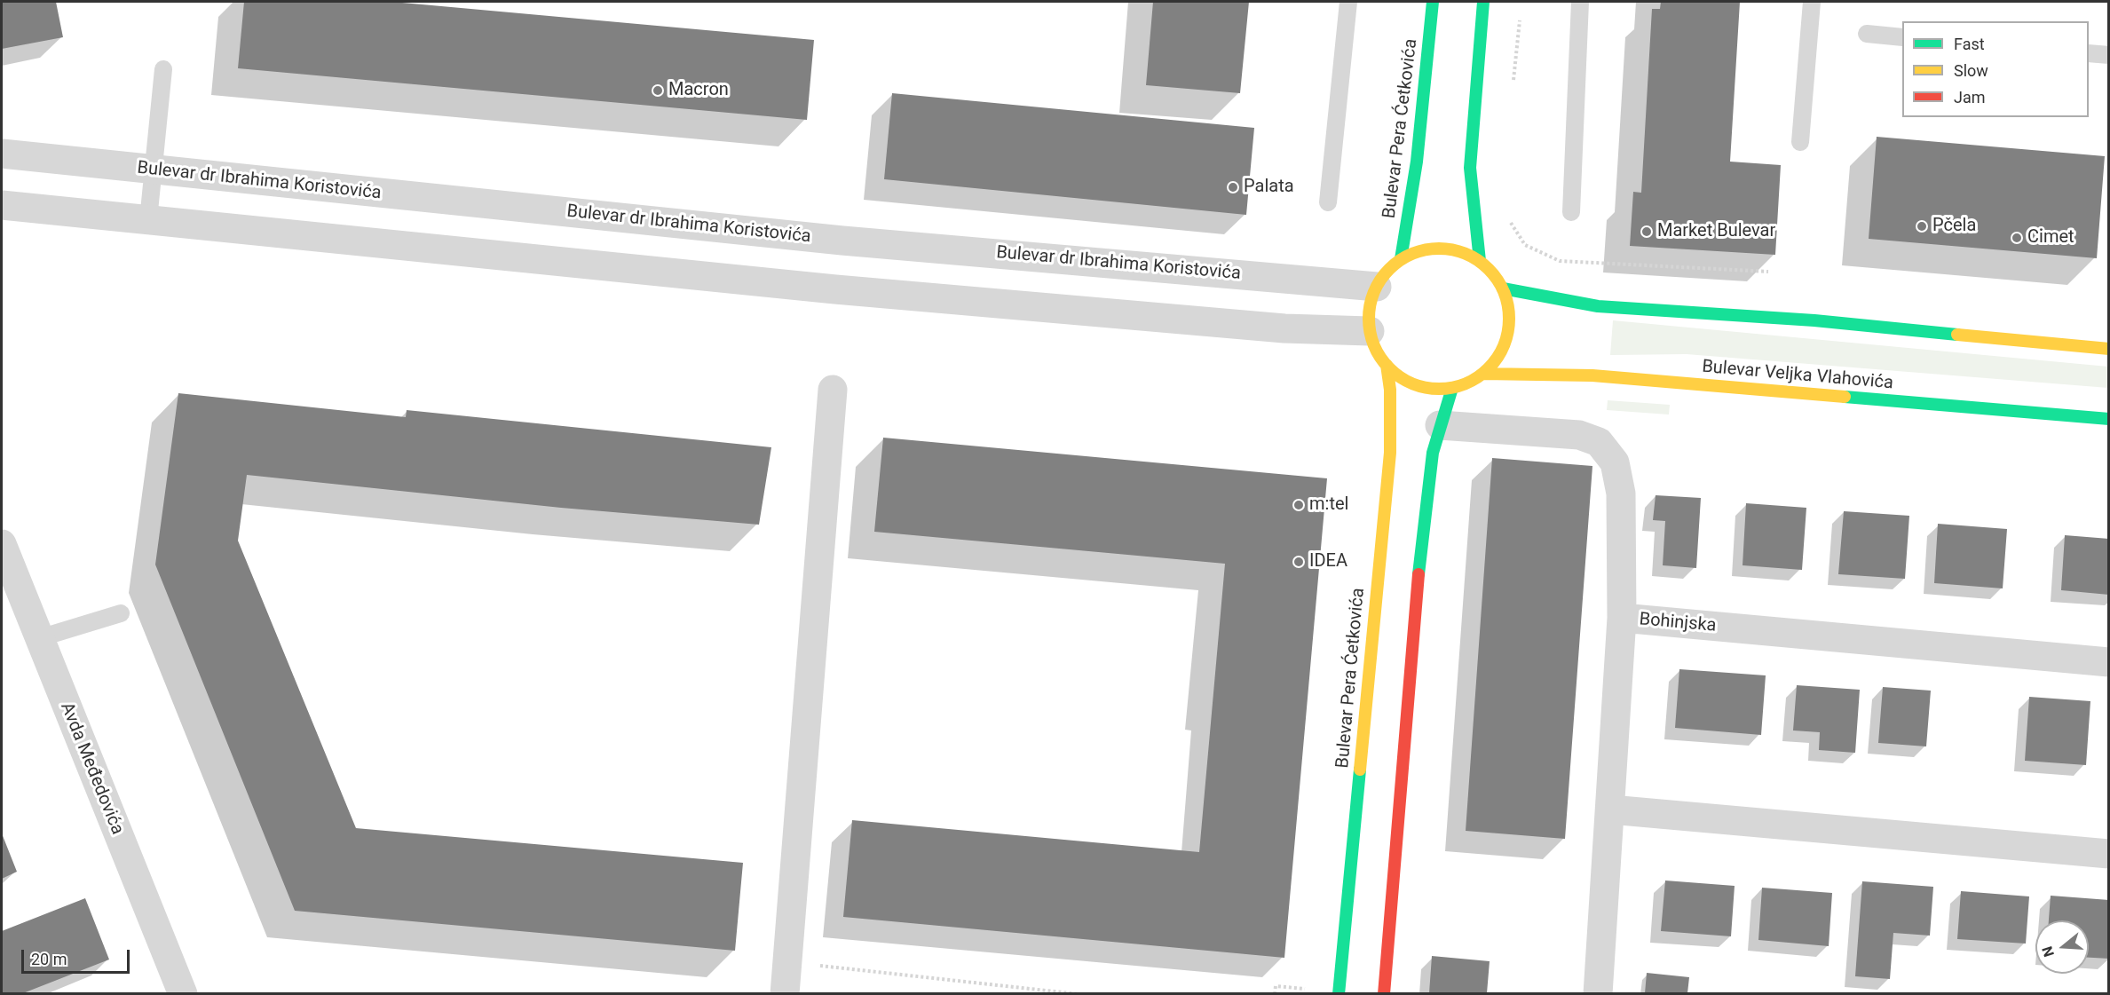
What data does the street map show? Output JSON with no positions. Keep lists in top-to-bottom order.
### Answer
{
  "streets": {
    "main road": ["Bulevar Pera Ćetkovića", "Bulevar Veljka Vlahovića"],
    "street": ["Bulevar dr Ibrahima Koristovića", "Bohinjska", "Avda Međedovića"]
  },
  "crossings": [
    ["Bulevar Pera Ćetkovića", "Bulevar dr Ibrahima Koristovića"],
    ["Bulevar Pera Ćetkovića", "Bulevar Veljka Vlahovića"],
    ["Bulevar dr Ibrahima Koristovića", "Bulevar Veljka Vlahovića"]
  ],
  "places": [
    "Macron",
    "Palata",
    "Pčela",
    "Market Bulevar",
    "Cimet",
    "m:tel",
    "IDEA"
  ],
  "legend": ["Fast", "Slow", "Jam"],
  "scale_bar": "20 m",
  "north": "left"
}
